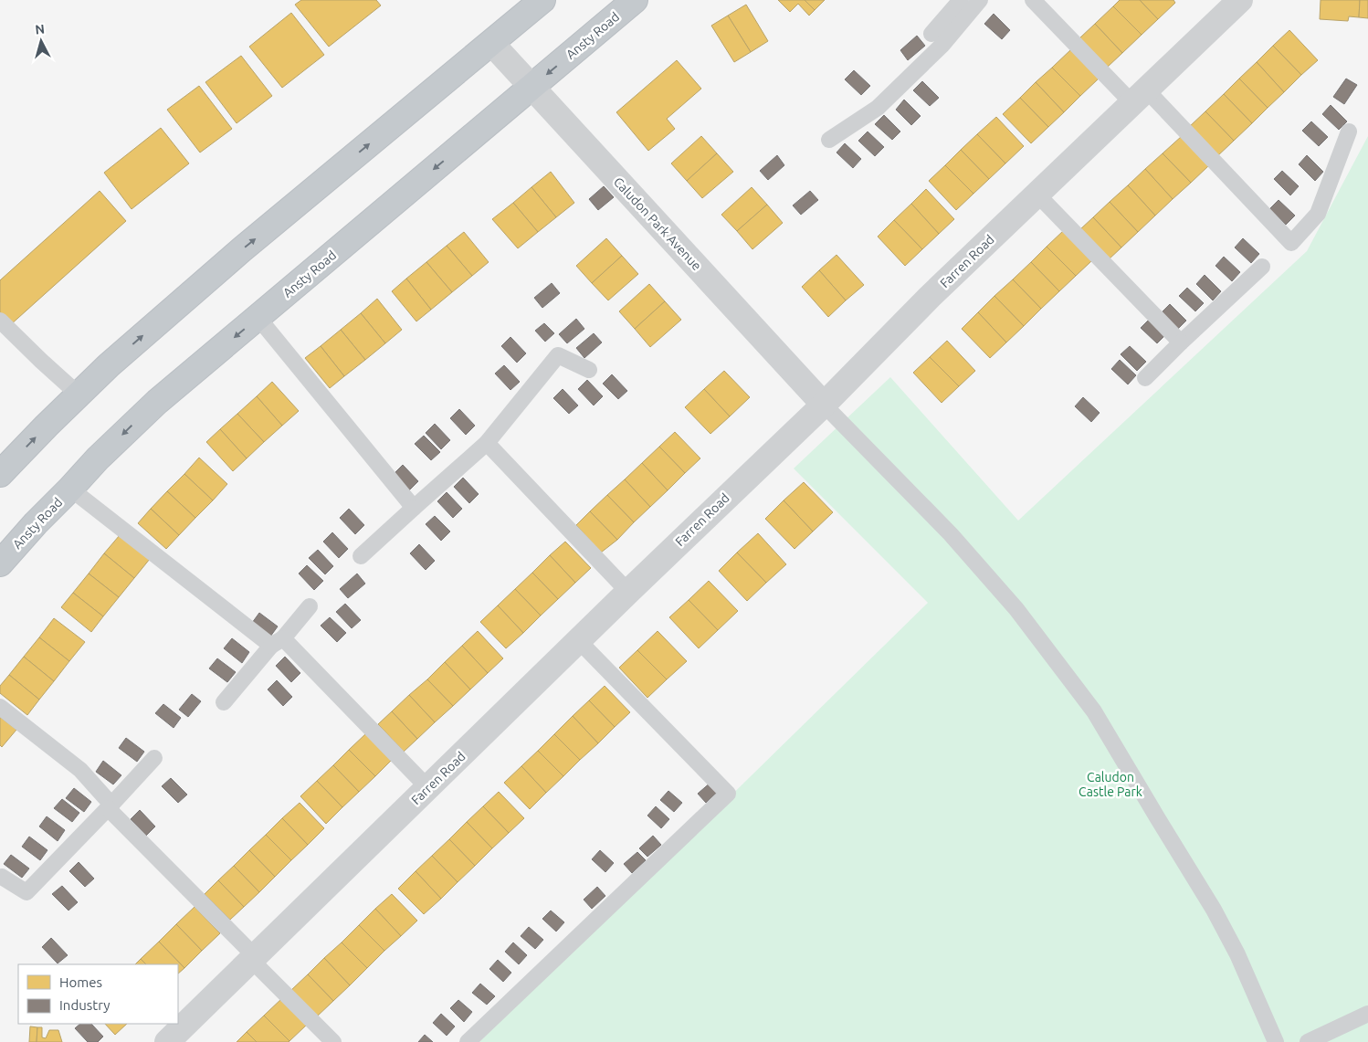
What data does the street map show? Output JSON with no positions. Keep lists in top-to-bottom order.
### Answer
{
  "streets": {
    "highway": ["Ansty Road"],
    "street": ["Caludon Park Avenue", "Farren Road"]
  },
  "crossings": [
    ["Ansty Road", "Caludon Park Avenue"],
    ["Caludon Park Avenue", "Farren Road"]
  ],
  "parks": ["Caludon Castle Park"],
  "legend": ["Homes", "Industry"],
  "north": "top"
}
